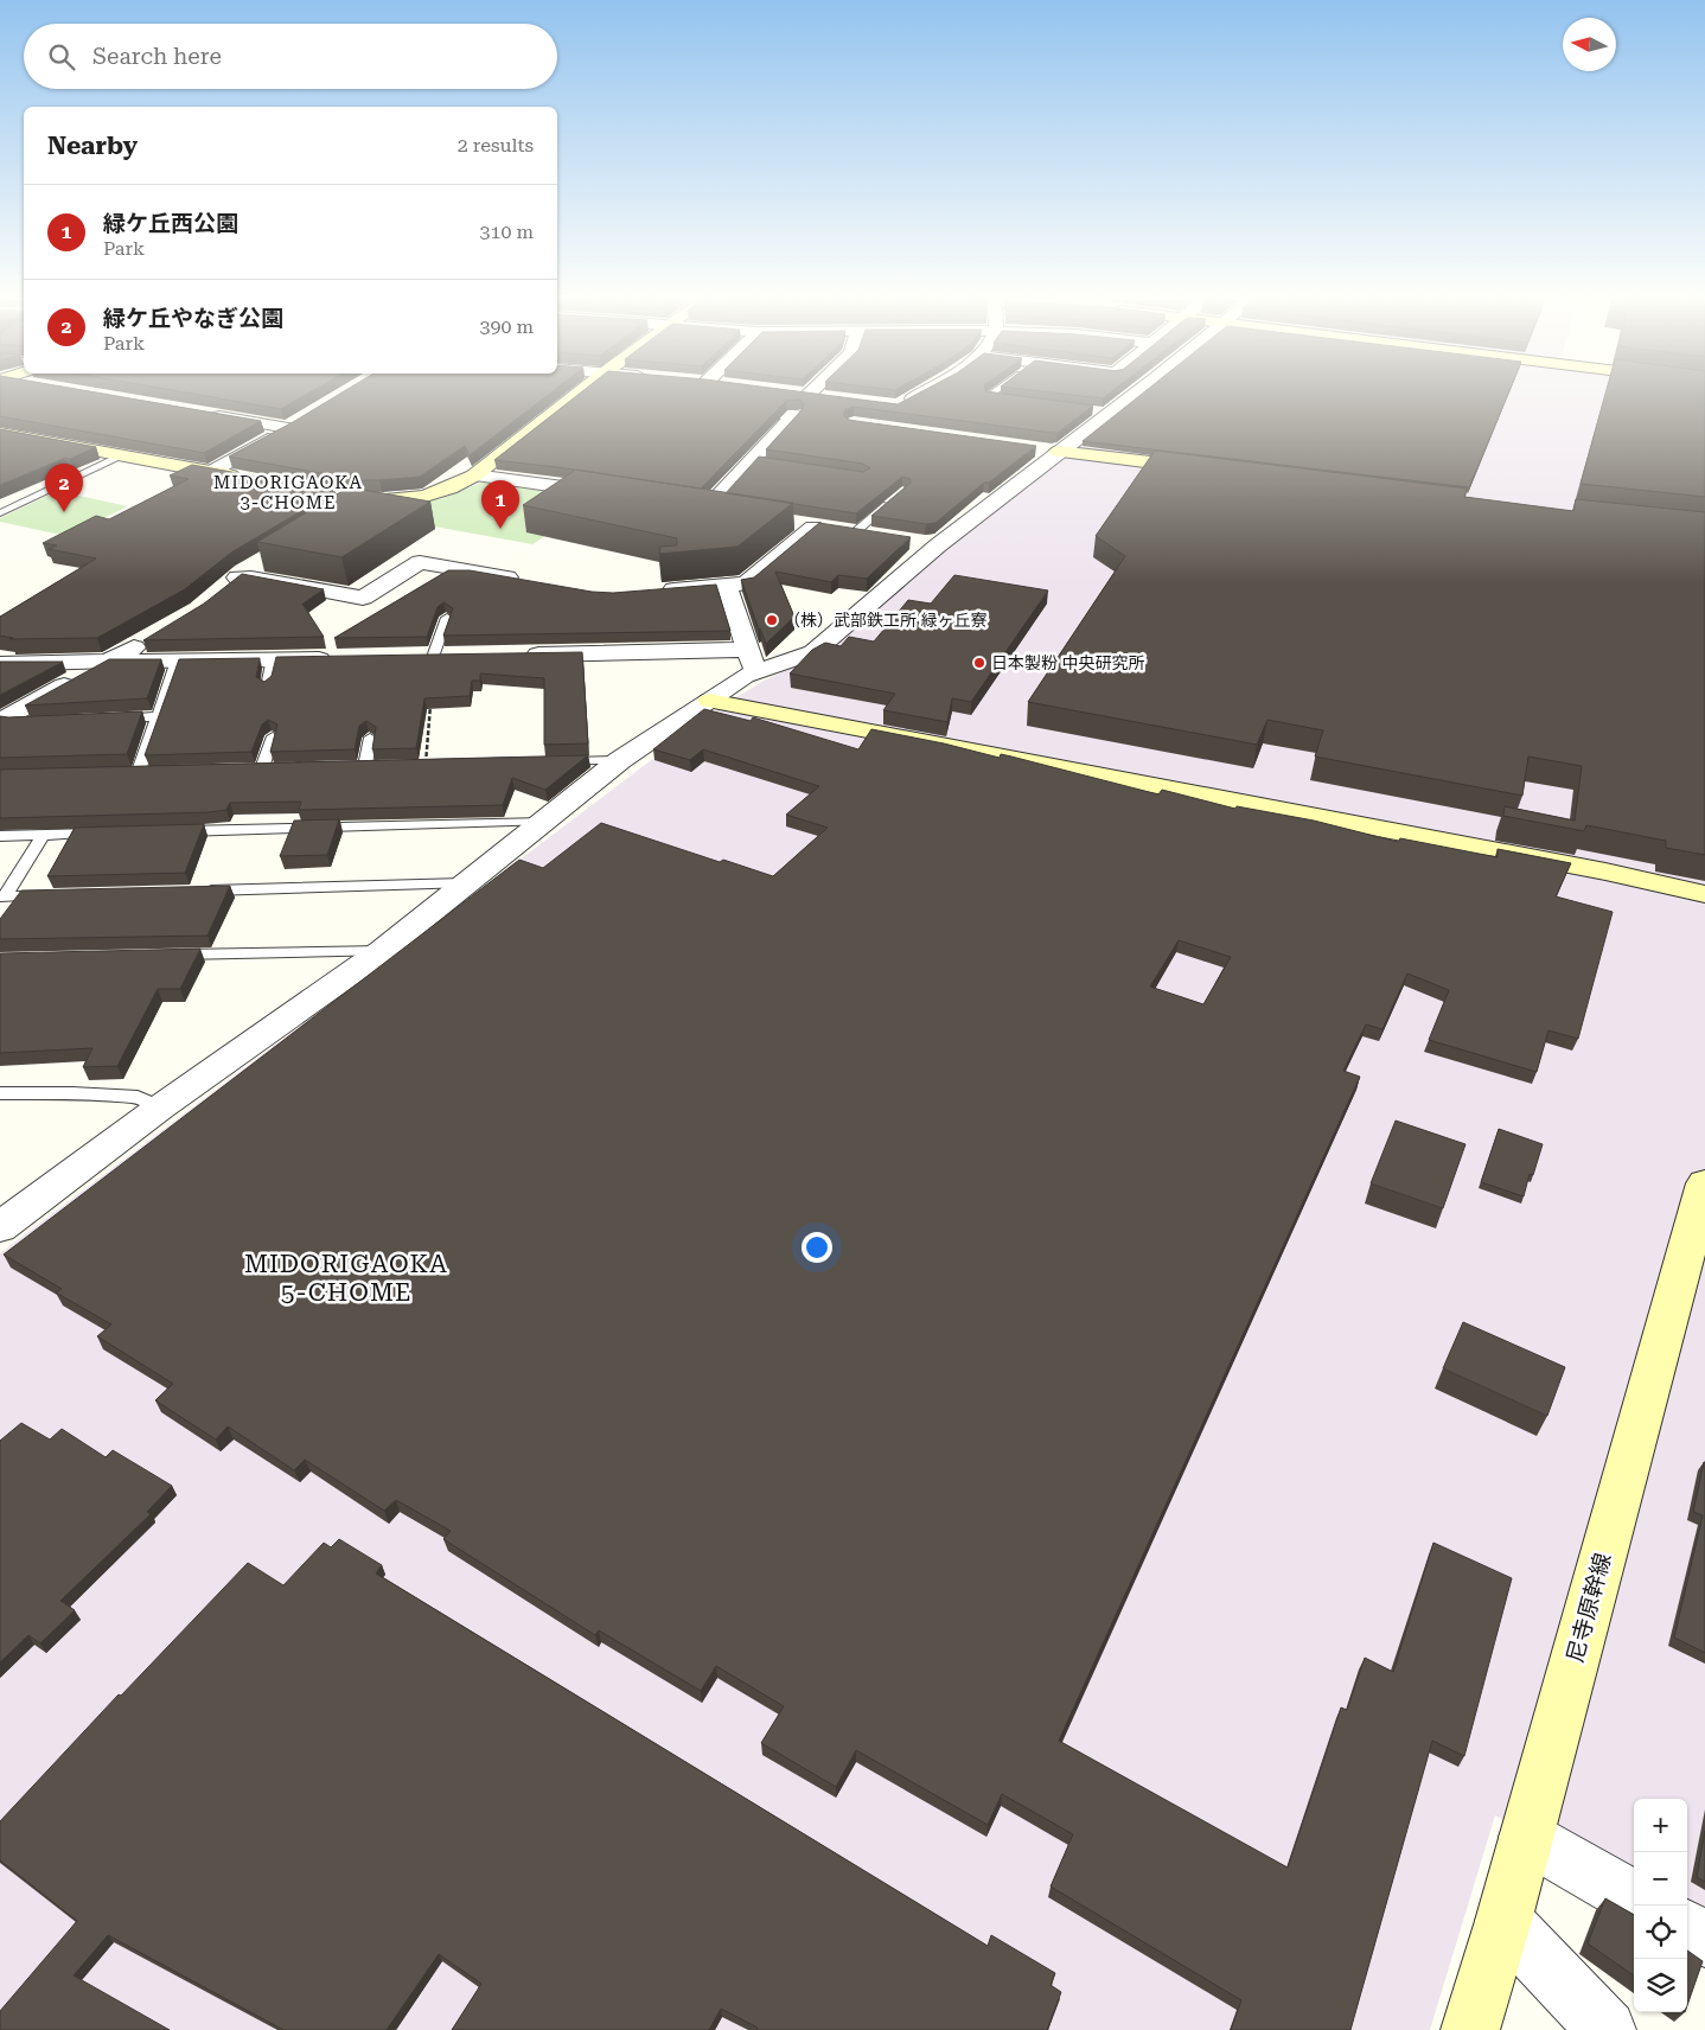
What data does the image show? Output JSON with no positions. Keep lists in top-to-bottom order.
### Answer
{
  "streets": {
    "street": ["尼寺原幹線"]
  },
  "districts": ["MIDORIGAOKA 3-CHOME", "MIDORIGAOKA 5-CHOME"],
  "places": ["（株）武部鉄工所 緑ヶ丘寮", "日本製粉 中央研究所"],
  "north": "left",
  "page": {
    "search": "Search here",
    "heading": ["Nearby", "2 results"],
    "list": [
      {
        "mark": "1",
        "name": "緑ケ丘西公園",
        "note": "Park",
        "value": "310 m"
      },
      {
        "mark": "2",
        "name": "緑ケ丘やなぎ公園",
        "note": "Park",
        "value": "390 m"
      }
    ],
    "pins": ["2", "1"],
    "map_buttons": ["+", "−"]
  }
}
